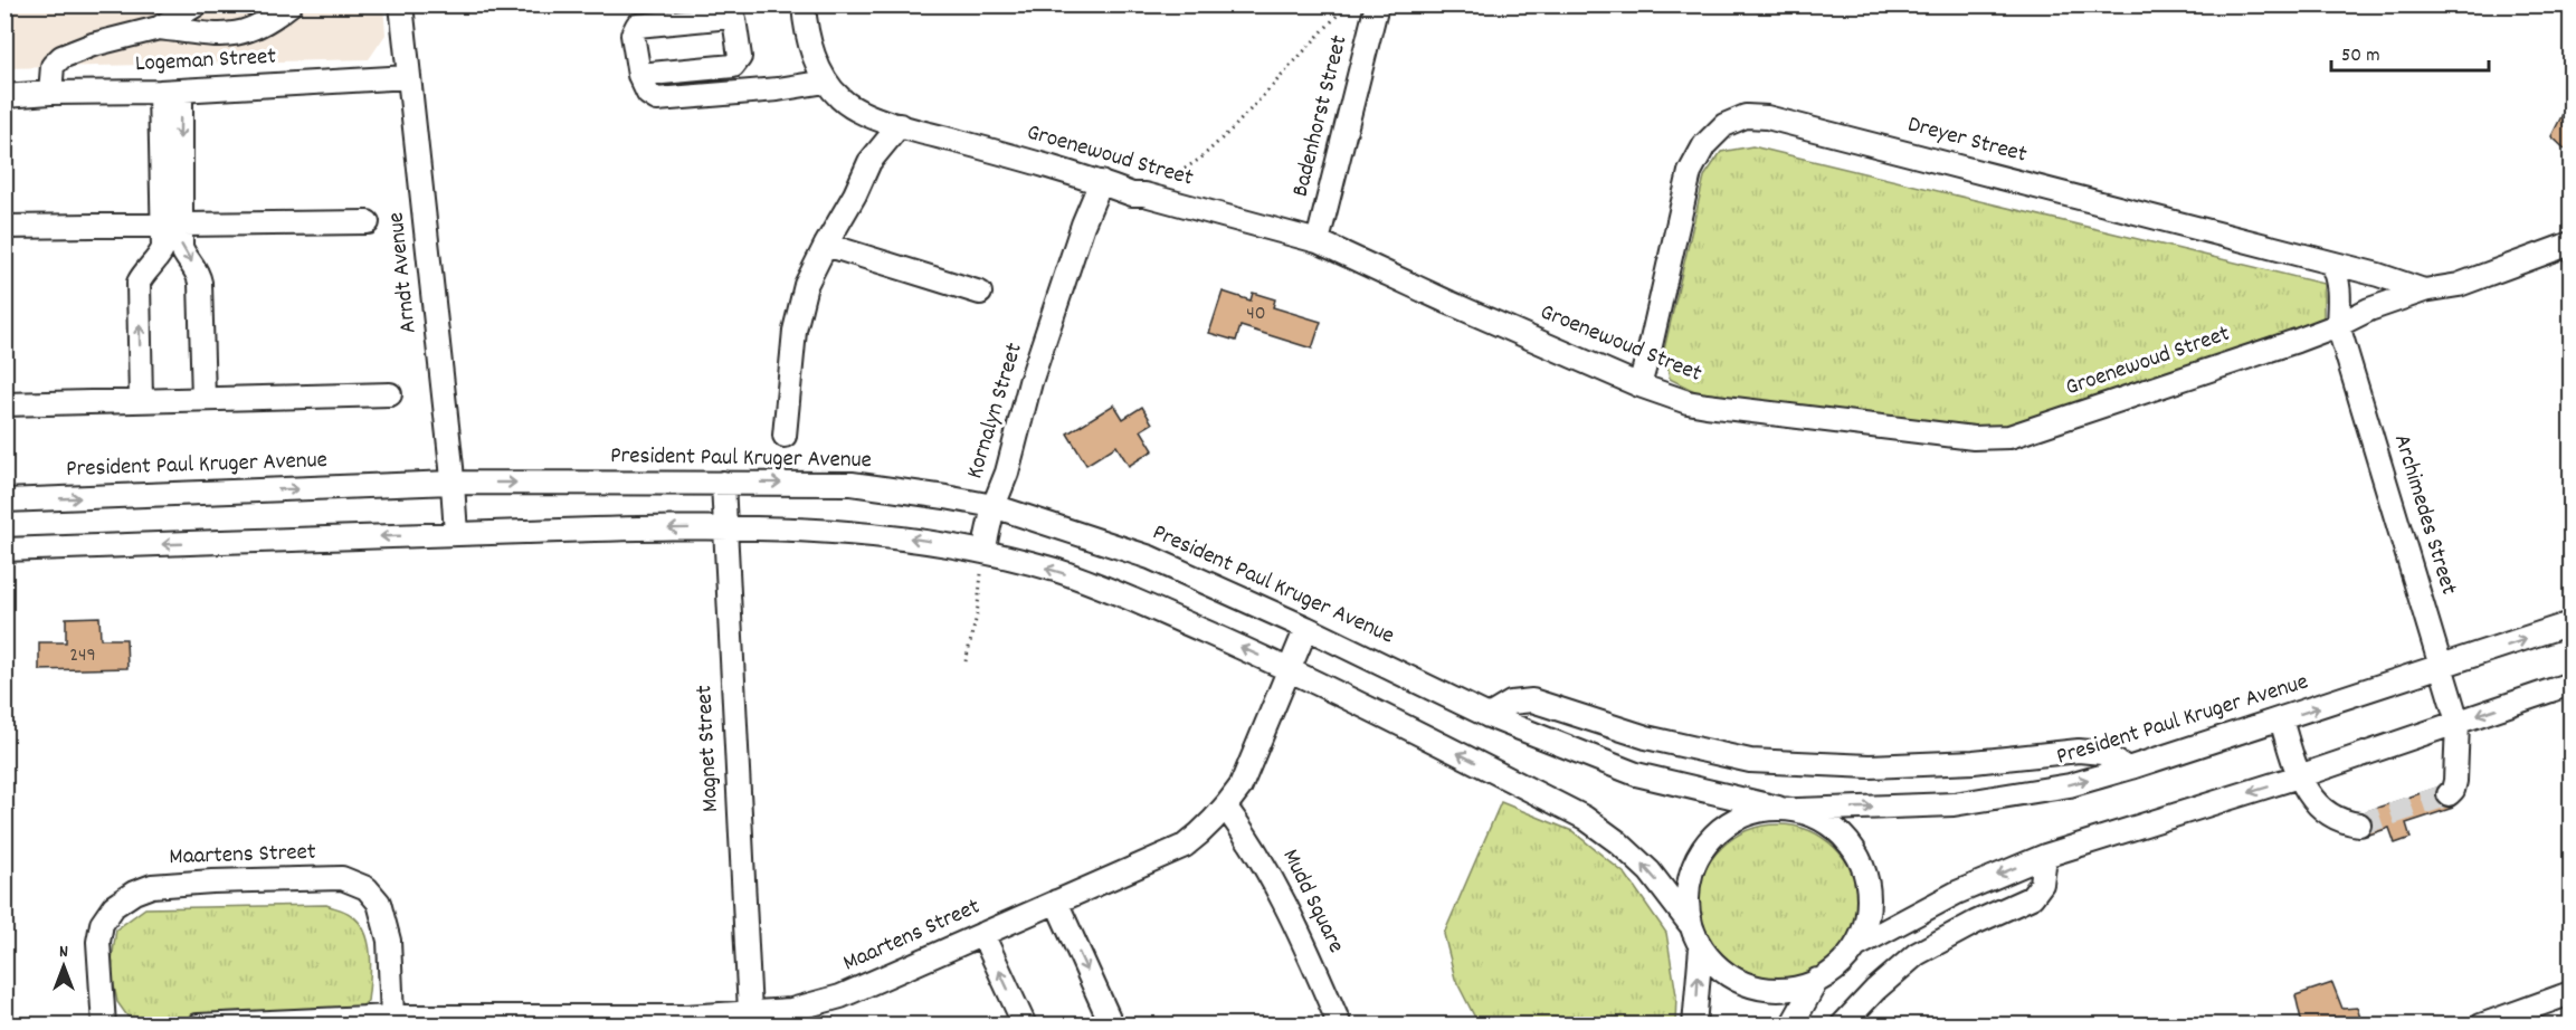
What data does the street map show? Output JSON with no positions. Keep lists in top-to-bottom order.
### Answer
{
  "streets": {
    "street": [
      "Logeman Street",
      "Badenhorst Street",
      "Dreyer Street",
      "Groenewoud Street",
      "Arndt Avenue",
      "Kornalyn Street",
      "President Paul Kruger Avenue",
      "Archimedes Street",
      "Magnet Street",
      "Maartens Street",
      "Mudd Square"
    ]
  },
  "crossings": [
    ["Logeman Street", "Arndt Avenue"],
    ["Badenhorst Street", "Groenewoud Street"],
    ["Dreyer Street", "Groenewoud Street"],
    ["Groenewoud Street", "Kornalyn Street"],
    ["Groenewoud Street", "Archimedes Street"],
    ["Arndt Avenue", "President Paul Kruger Avenue"],
    ["Kornalyn Street", "President Paul Kruger Avenue"],
    ["President Paul Kruger Avenue", "Archimedes Street"],
    ["President Paul Kruger Avenue", "Magnet Street"],
    ["President Paul Kruger Avenue", "Maartens Street"],
    ["Magnet Street", "Maartens Street"],
    ["Maartens Street", "Mudd Square"]
  ],
  "house_numbers": ["40", "249"],
  "scale_bar": "50 m",
  "north": "top"
}
